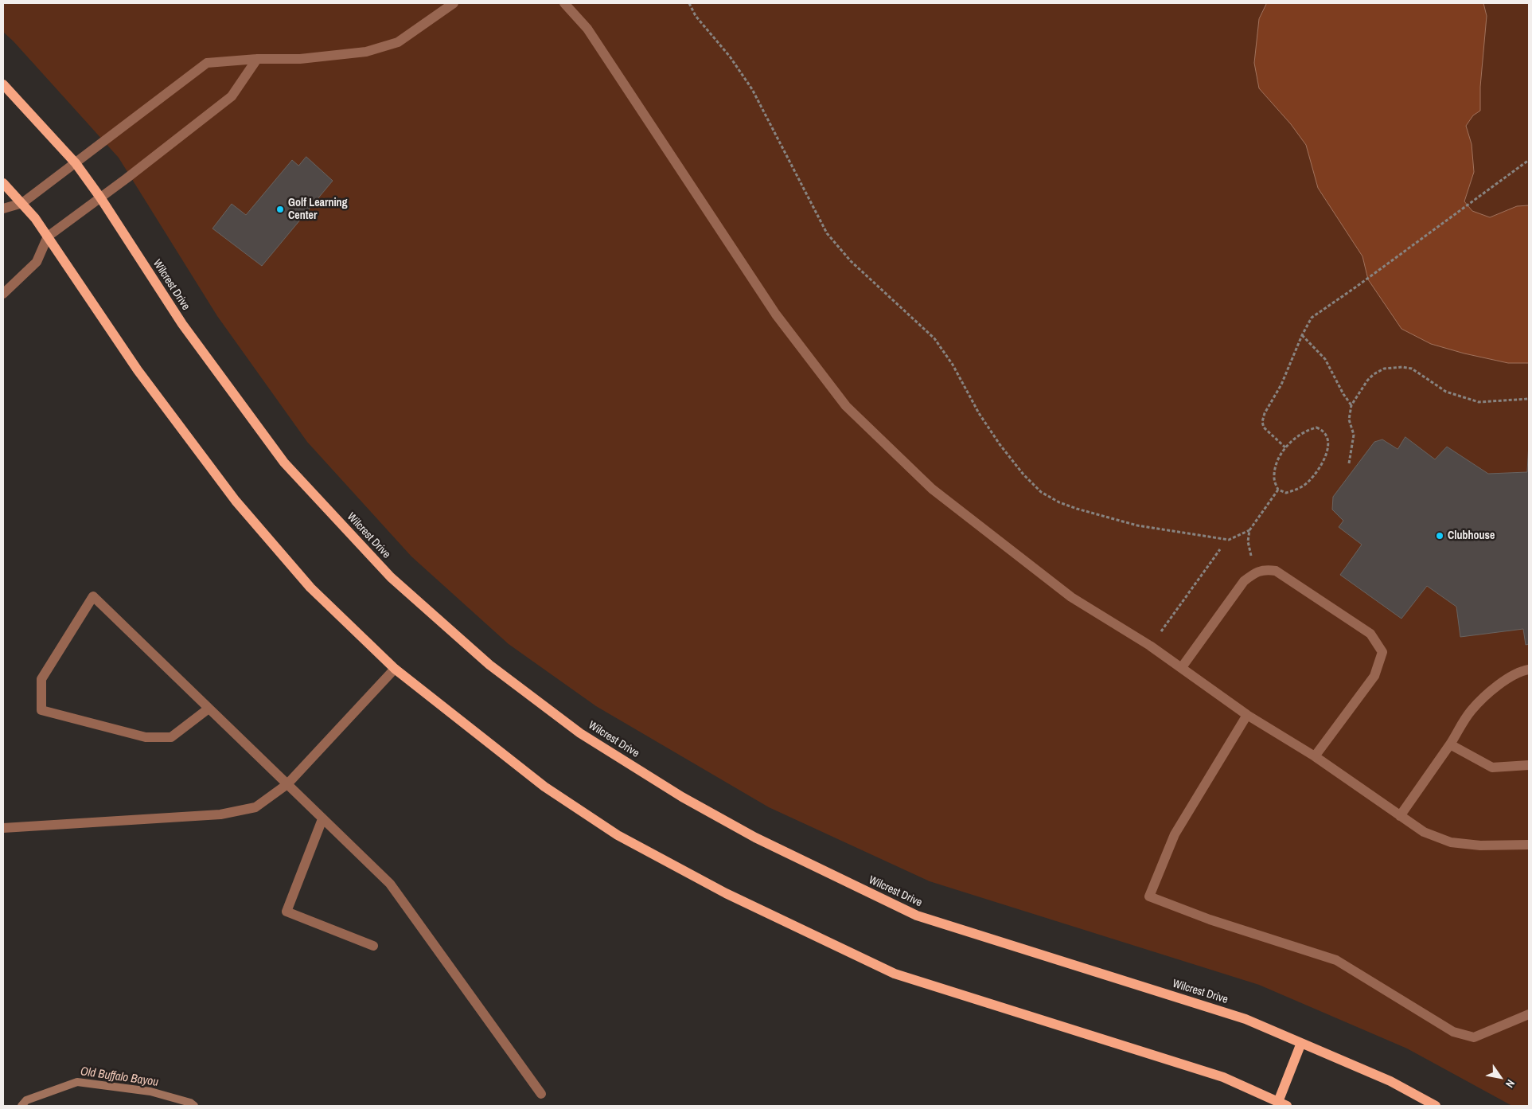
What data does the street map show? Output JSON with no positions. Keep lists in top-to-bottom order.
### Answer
{
  "streets": {
    "main road": ["Wilcrest Drive"]
  },
  "water": ["Old Buffalo Bayou"],
  "places": ["Golf Learning Center", "Clubhouse"],
  "north": "bottom right"
}
